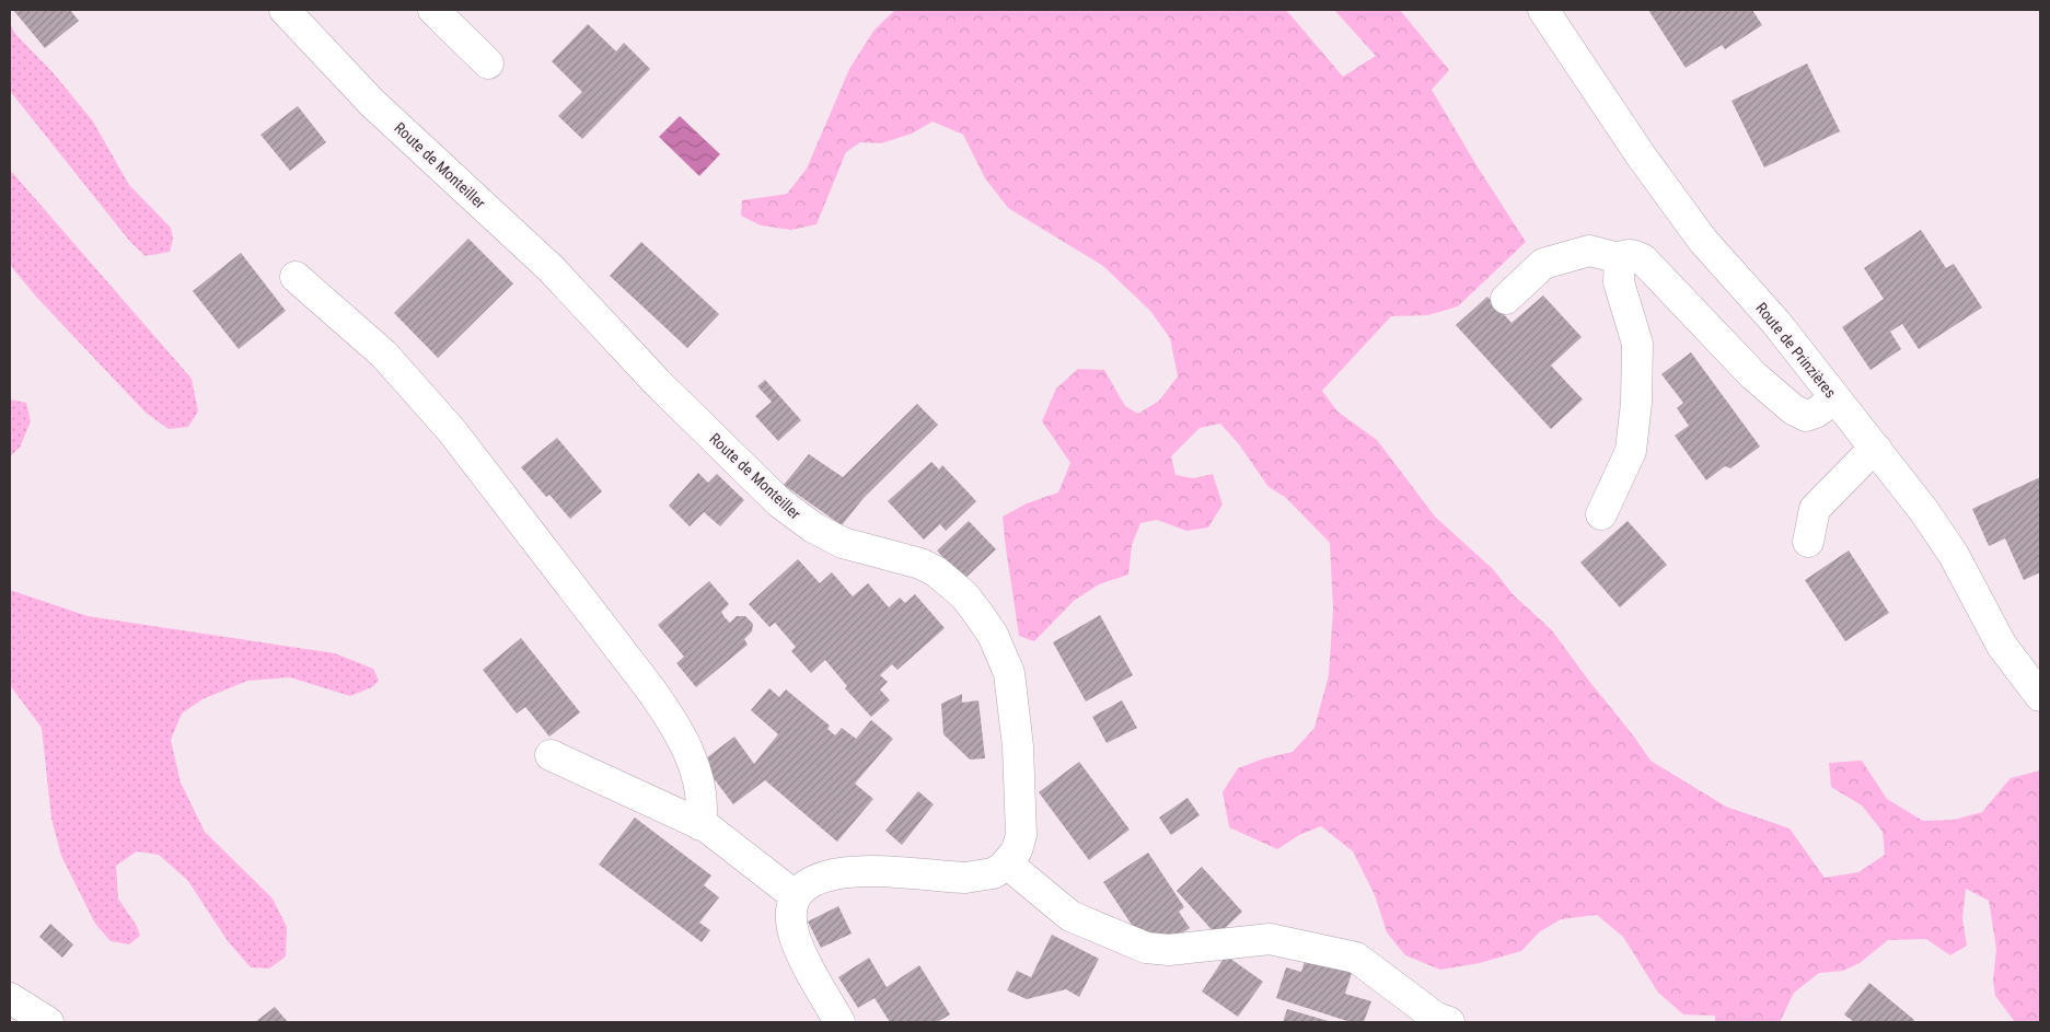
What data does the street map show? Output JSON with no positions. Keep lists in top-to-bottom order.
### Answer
{
  "streets": {
    "street": ["Route de Monteiller", "Route de Prinzières"]
  }
}
